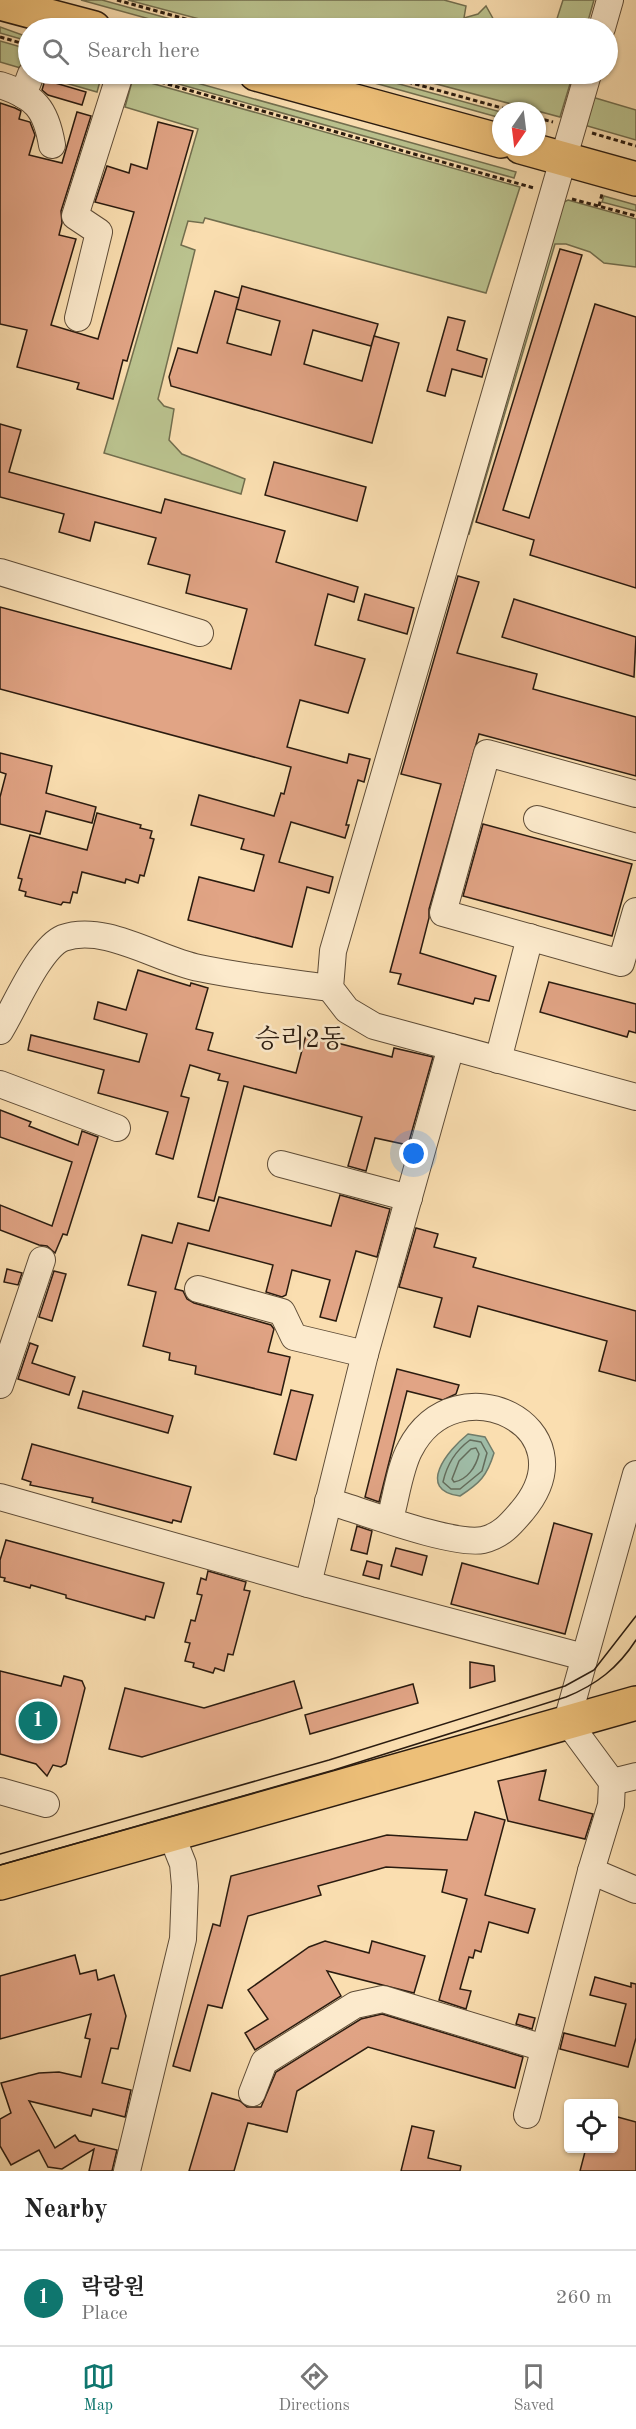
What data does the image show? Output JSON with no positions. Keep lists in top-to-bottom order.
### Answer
{
  "districts": ["승리2동"],
  "north": "bottom",
  "page": {
    "search": "Search here",
    "pins": "1",
    "heading": "Nearby",
    "list": [
      {
        "mark": "1",
        "name": "락랑원",
        "note": "Place",
        "value": "260 m"
      }
    ],
    "nav": ["Map", "Directions", "Saved"]
  }
}
